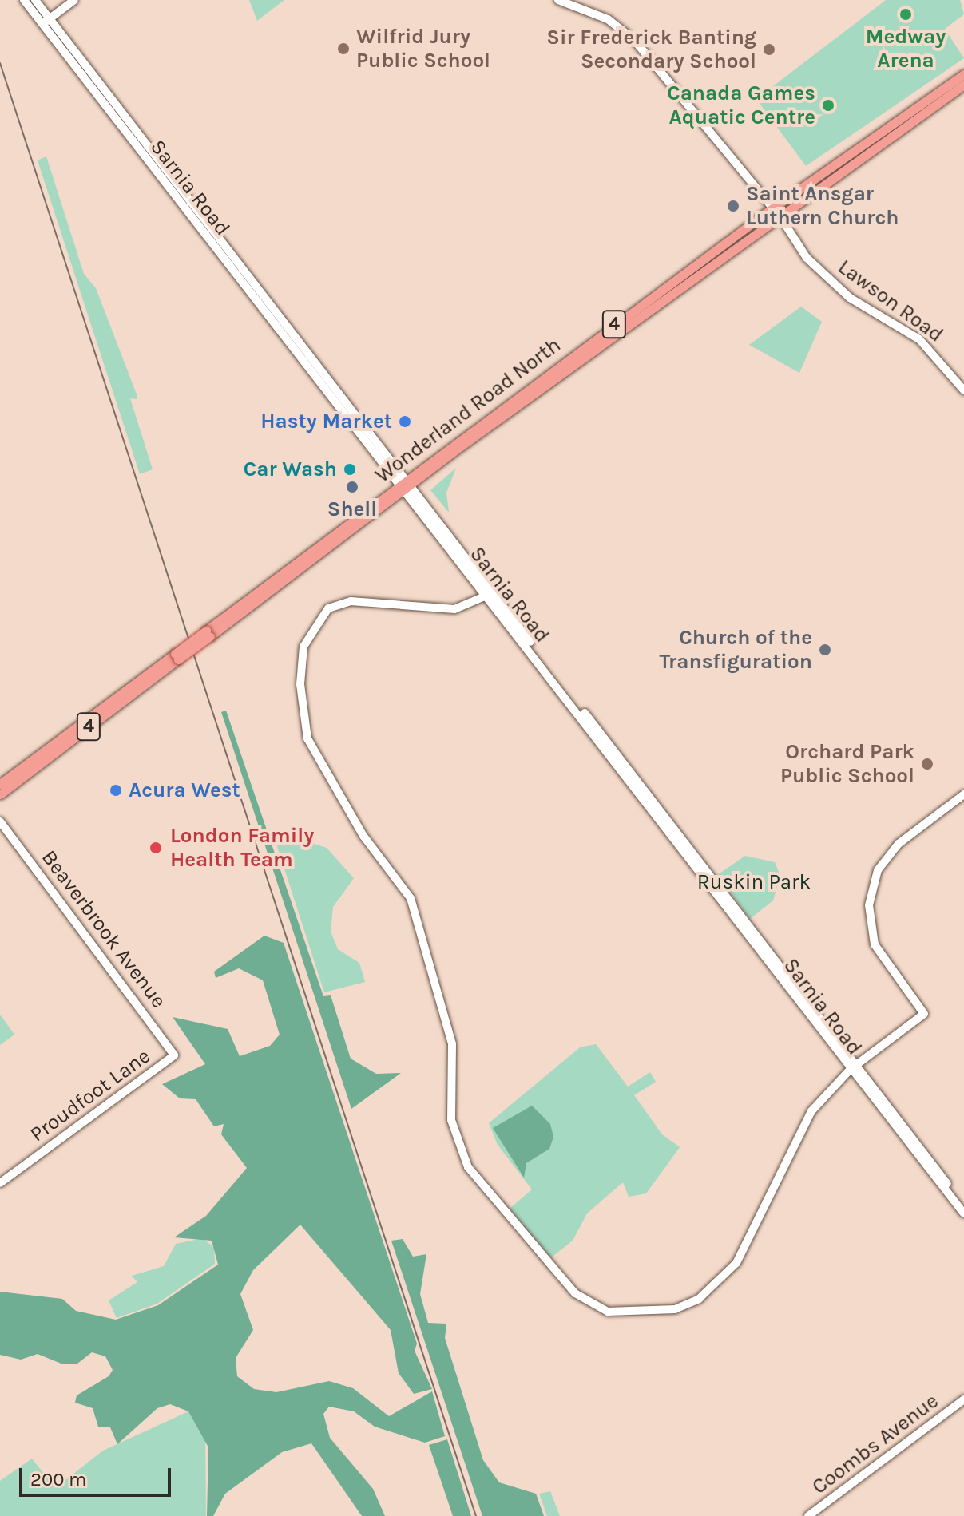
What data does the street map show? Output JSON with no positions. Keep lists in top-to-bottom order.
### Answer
{
  "streets": {
    "main road": ["4", "Wonderland Road North"],
    "street": [
      "Sarnia Road",
      "Lawson Road",
      "Beaverbrook Avenue",
      "Proudfoot Lane",
      "Coombs Avenue"
    ]
  },
  "crossings": [
    ["Sarnia Road", "Wonderland Road North"],
    ["Lawson Road", "Wonderland Road North"],
    ["Beaverbrook Avenue", "Proudfoot Lane"]
  ],
  "parks": ["Ruskin Park"],
  "places": [
    "Medway Arena",
    "Wilfrid Jury Public School",
    "Sir Frederick Banting Secondary School",
    "Canada Games Aquatic Centre",
    "Saint Ansgar Luthern Church",
    "Hasty Market",
    "Car Wash",
    "Shell",
    "Church of the Transfiguration",
    "Orchard Park Public School",
    "Acura West",
    "London Family Health Team"
  ],
  "scale_bar": "200 m"
}
